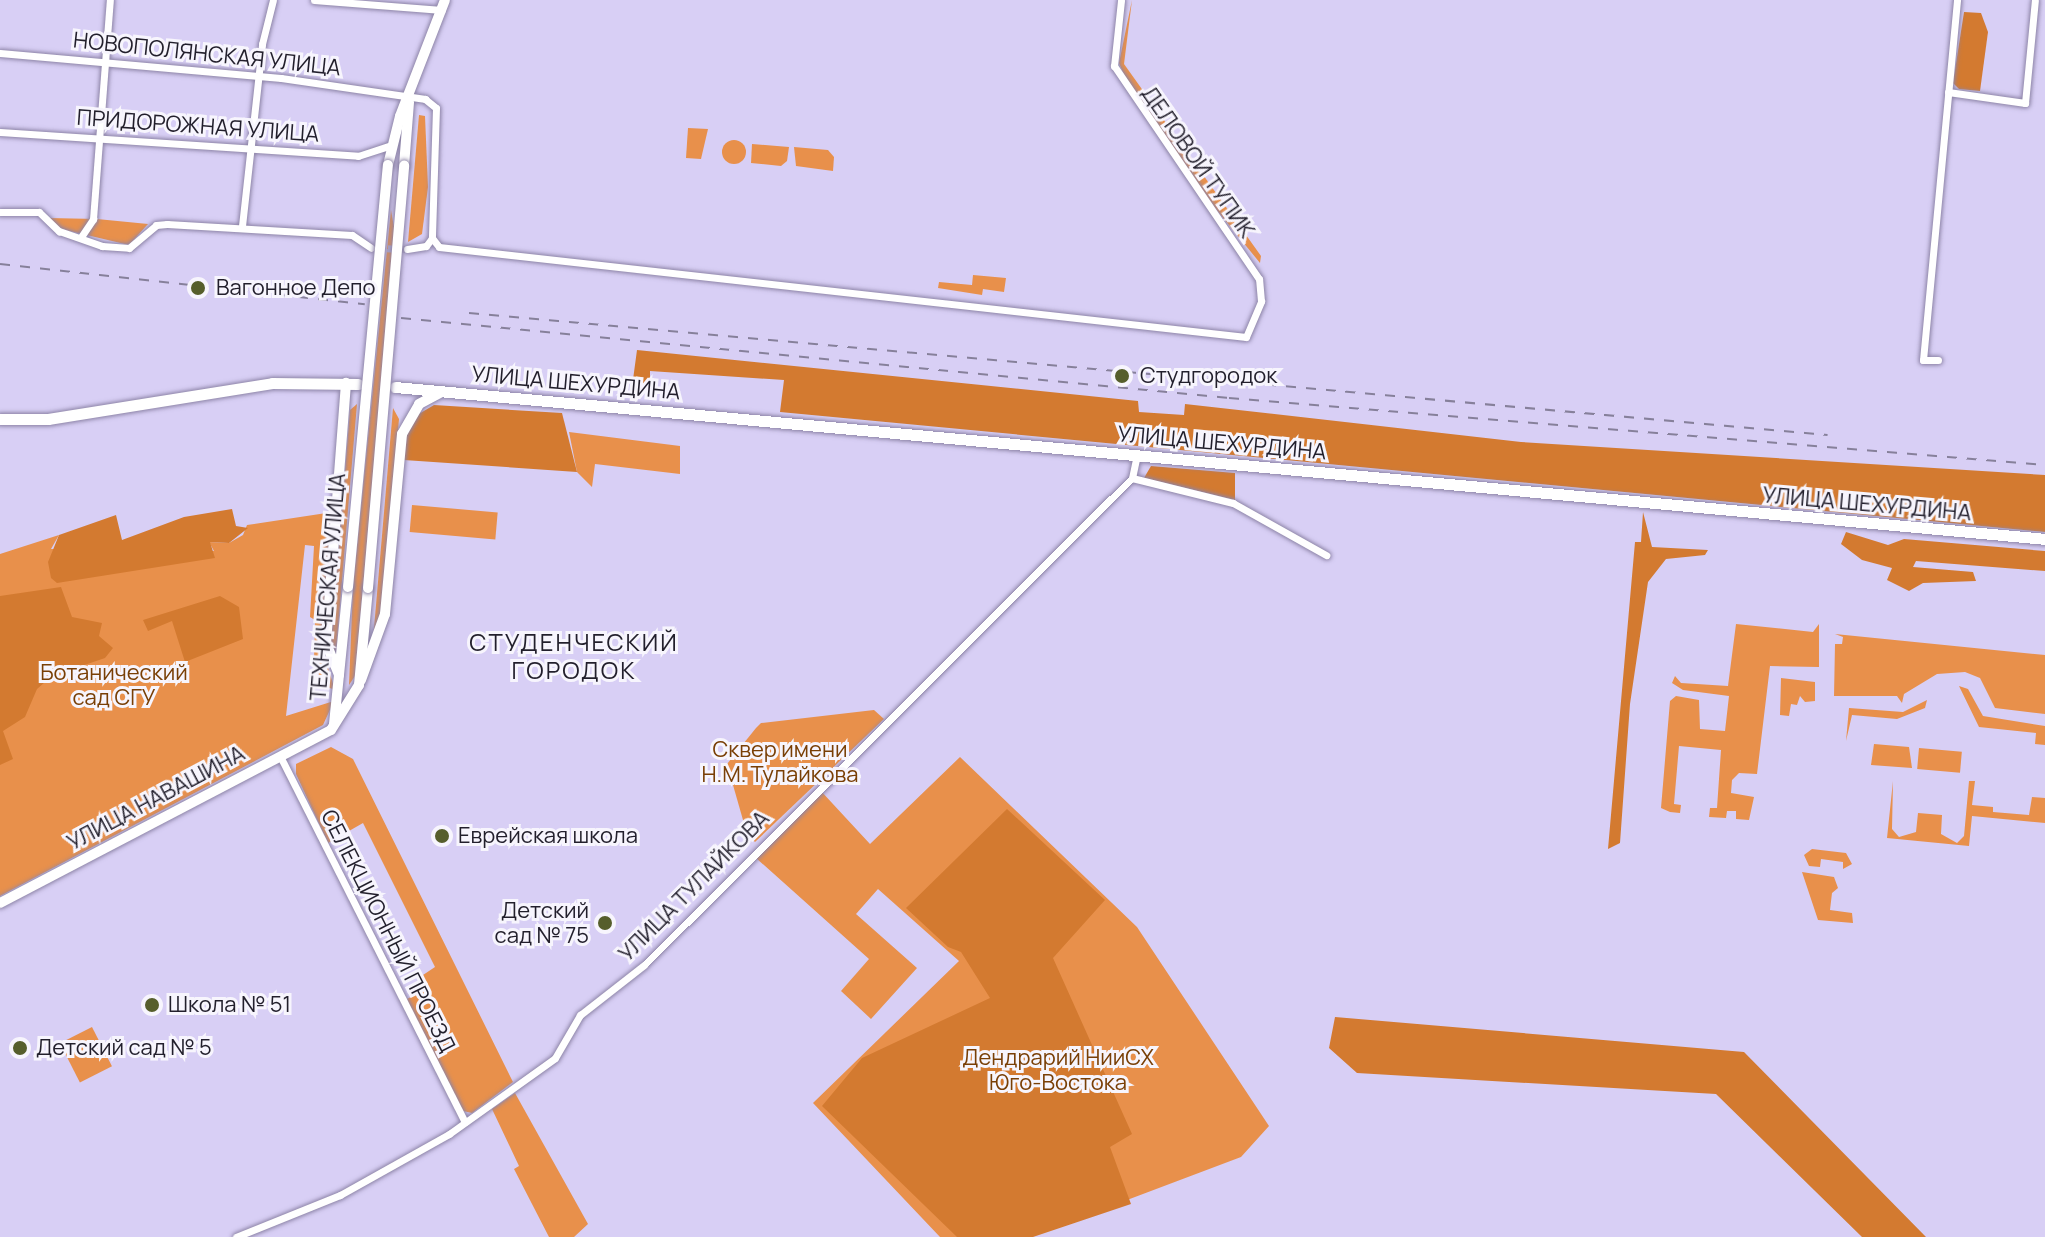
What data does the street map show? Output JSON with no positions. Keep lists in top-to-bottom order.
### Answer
{
  "streets": {
    "main road": ["УЛИЦА ШЕХУРДИНА", "ТЕХНИЧЕСКАЯ УЛИЦА", "УЛИЦА НАВАШИНА"],
    "street": [
      "НОВОПОЛЯНСКАЯ УЛИЦА",
      "ПРИДОРОЖНАЯ УЛИЦА",
      "ДЕЛОВОЙ ТУПИК",
      "УЛИЦА ТУЛАЙКОВА",
      "СЕЛЕКЦИОННЫЙ ПРОЕЗД"
    ]
  },
  "crossings": [
    ["НОВОПОЛЯНСКАЯ УЛИЦА", "ТЕХНИЧЕСКАЯ УЛИЦА"],
    ["ПРИДОРОЖНАЯ УЛИЦА", "ТЕХНИЧЕСКАЯ УЛИЦА"],
    ["ТЕХНИЧЕСКАЯ УЛИЦА", "УЛИЦА НАВАШИНА"],
    ["УЛИЦА НАВАШИНА", "СЕЛЕКЦИОННЫЙ ПРОЕЗД"],
    ["УЛИЦА ТУЛАЙКОВА", "СЕЛЕКЦИОННЫЙ ПРОЕЗД"]
  ],
  "districts": ["СТУДЕНЧЕСКИЙ ГОРОДОК"],
  "parks": ["Ботанический сад СГУ", "Сквер имени Н.М. Тулайкова", "Дендрарий НииСХ Юго-Востока"],
  "places": [
    "Вагонное Депо",
    "Студгородок",
    "Еврейская школа",
    "Детский сад № 75",
    "Школа № 51",
    "Детский сад № 5"
  ]
}
